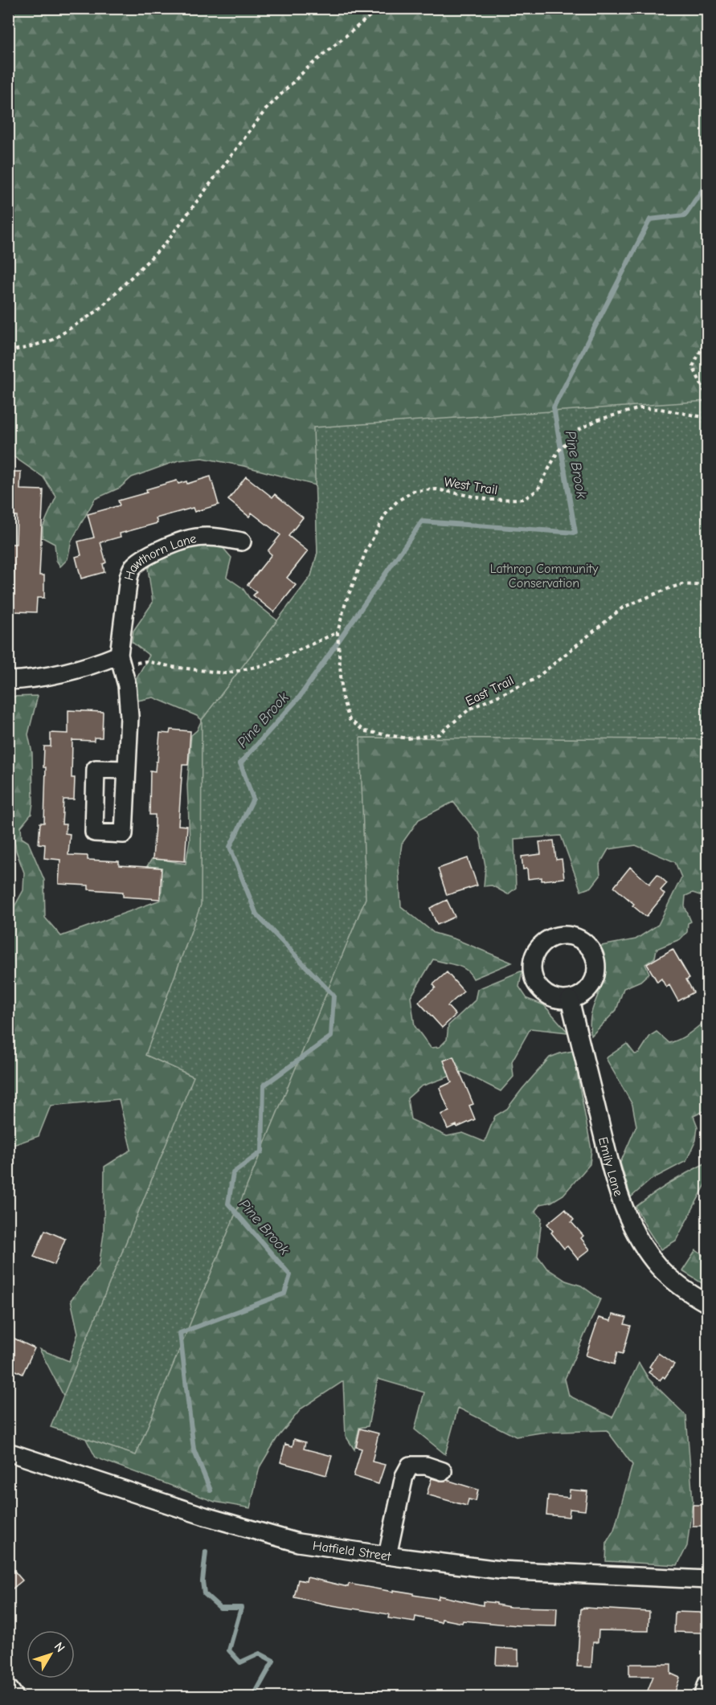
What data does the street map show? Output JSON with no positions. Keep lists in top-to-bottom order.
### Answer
{
  "streets": {
    "street": ["Hawthorn Lane", "Emily Lane", "Hatfield Street"],
    "path": ["West Trail", "East Trail"]
  },
  "crossings": [
    ["West Trail", "East Trail"]
  ],
  "water": ["Pine Brook"],
  "parks": ["Lathrop Community Conservation"],
  "north": "top right"
}
